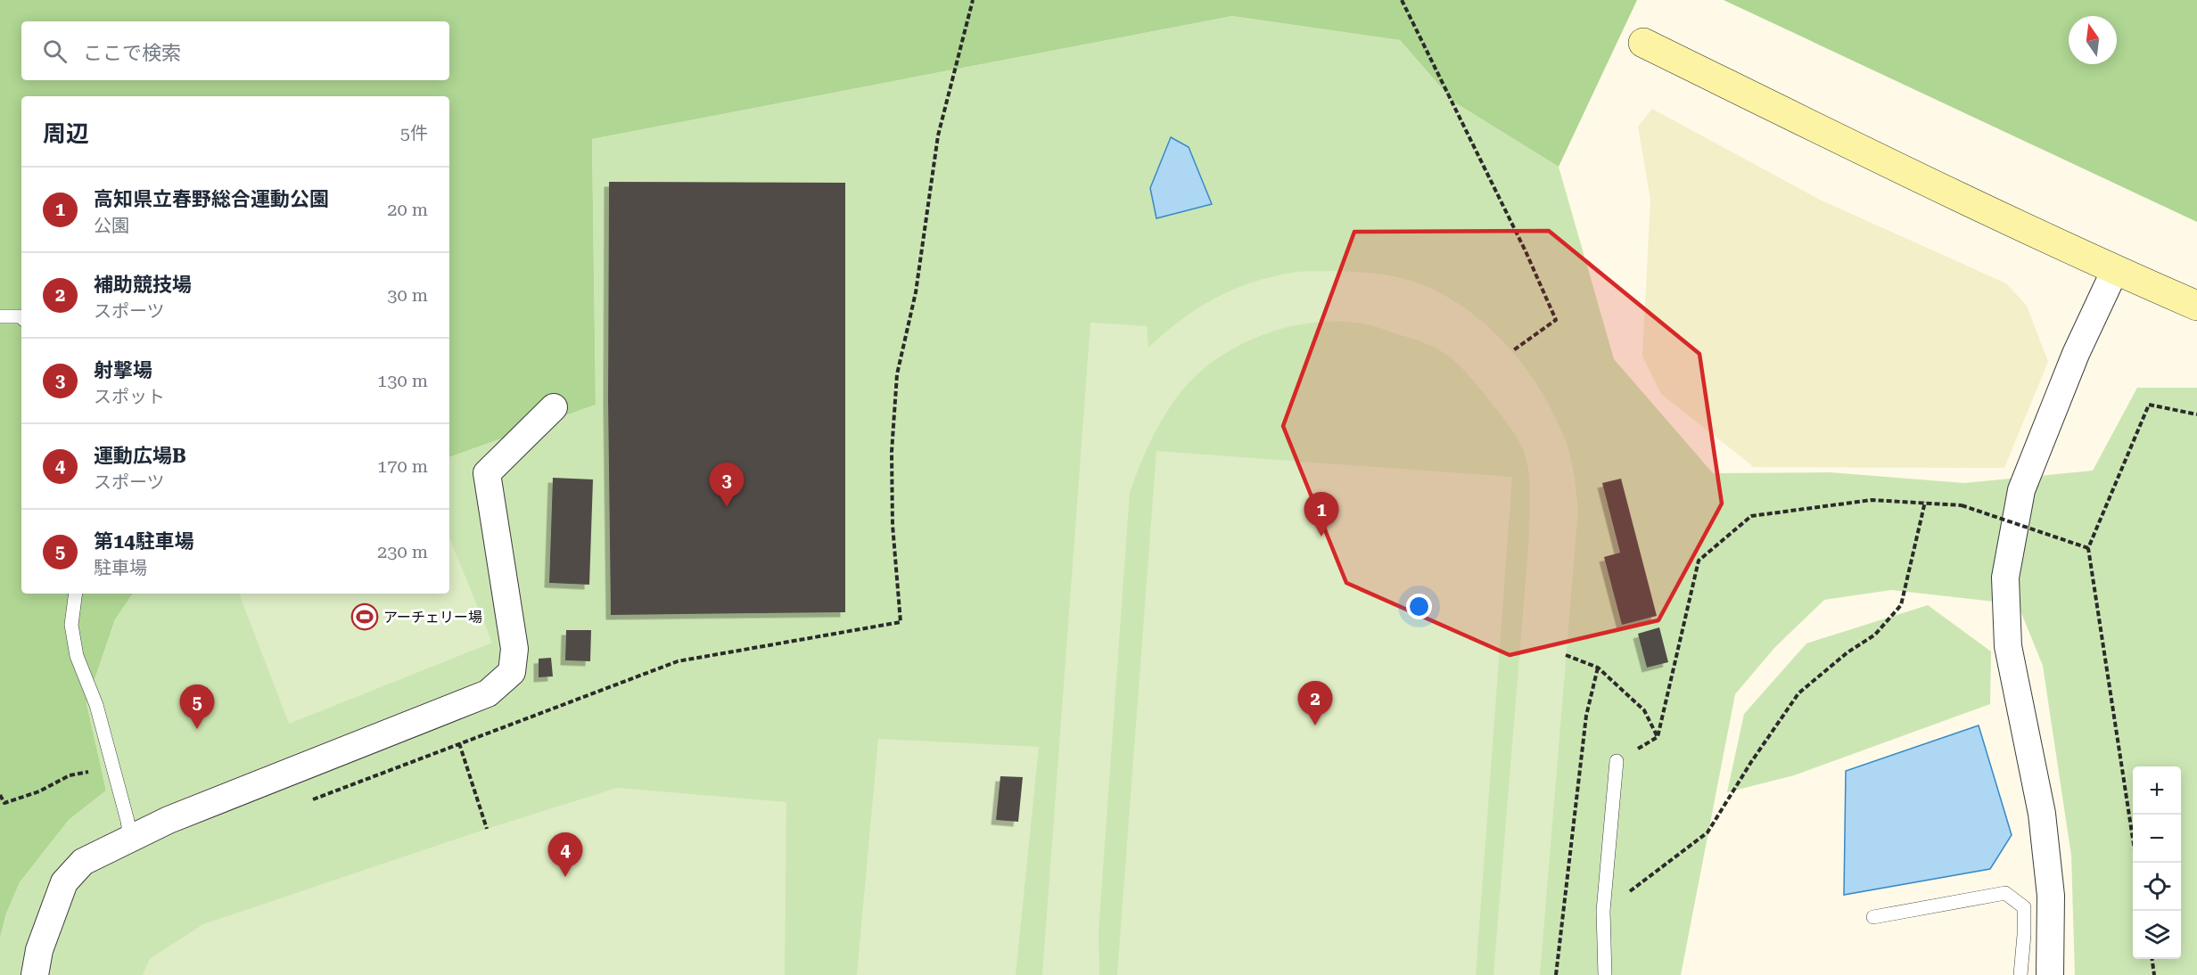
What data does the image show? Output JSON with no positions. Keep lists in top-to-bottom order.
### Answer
{
  "places": {
    "sports": ["アーチェリー場"]
  },
  "north": "top",
  "page": {
    "search": "ここで検索",
    "heading": ["周辺", "5件"],
    "list": [
      {
        "mark": "1",
        "name": "高知県立春野総合運動公園",
        "note": "公園",
        "value": "20 m"
      },
      {
        "mark": "2",
        "name": "補助競技場",
        "note": "スポーツ",
        "value": "30 m"
      },
      {
        "mark": "3",
        "name": "射撃場",
        "note": "スポット",
        "value": "130 m"
      },
      {
        "mark": "4",
        "name": "運動広場B",
        "note": "スポーツ",
        "value": "170 m"
      },
      {
        "mark": "5",
        "name": "第14駐車場",
        "note": "駐車場",
        "value": "230 m"
      }
    ],
    "pins": [
      "3",
      "1",
      "2",
      "5",
      "4"
    ],
    "map_buttons": ["+", "−"]
  }
}
